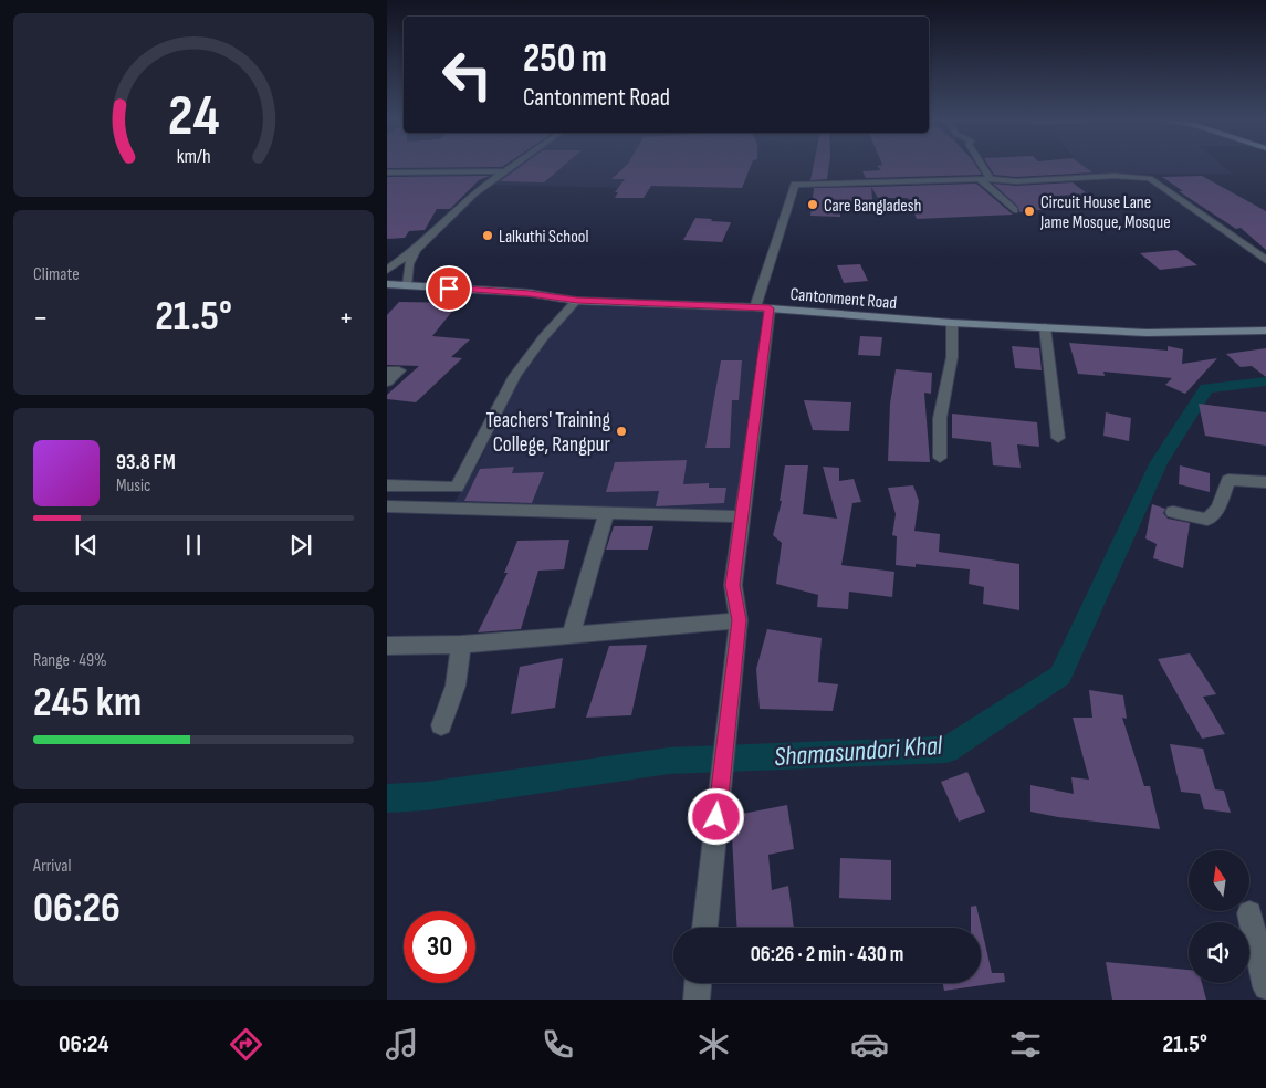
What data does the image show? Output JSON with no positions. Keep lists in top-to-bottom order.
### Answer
{
  "streets": {
    "main road": ["Cantonment Road"]
  },
  "water": ["Shamasundori Khal"],
  "places": [
    "Care Bangladesh",
    "Circuit House Lane Jame Mosque, Mosque",
    "Lalkuthi School",
    "Teachers' Training College, Rangpur"
  ],
  "north": "top",
  "page": {
    "turn": ["250 m", "Cantonment Road"],
    "tile": [
      "Climate",
      ["Range · 49%", "245 km"],
      ["Arrival", "06:26"]
    ],
    "heat": ["−", "21.5°", "+"],
    "song": ["93.8 FM", "Music"],
    "limit": "30",
    "trip": "06:26 · 2 min · 430 m",
    "tabs": ["06:24", "21.5°"],
    "gauge": ["24", "km/h"]
  }
}
